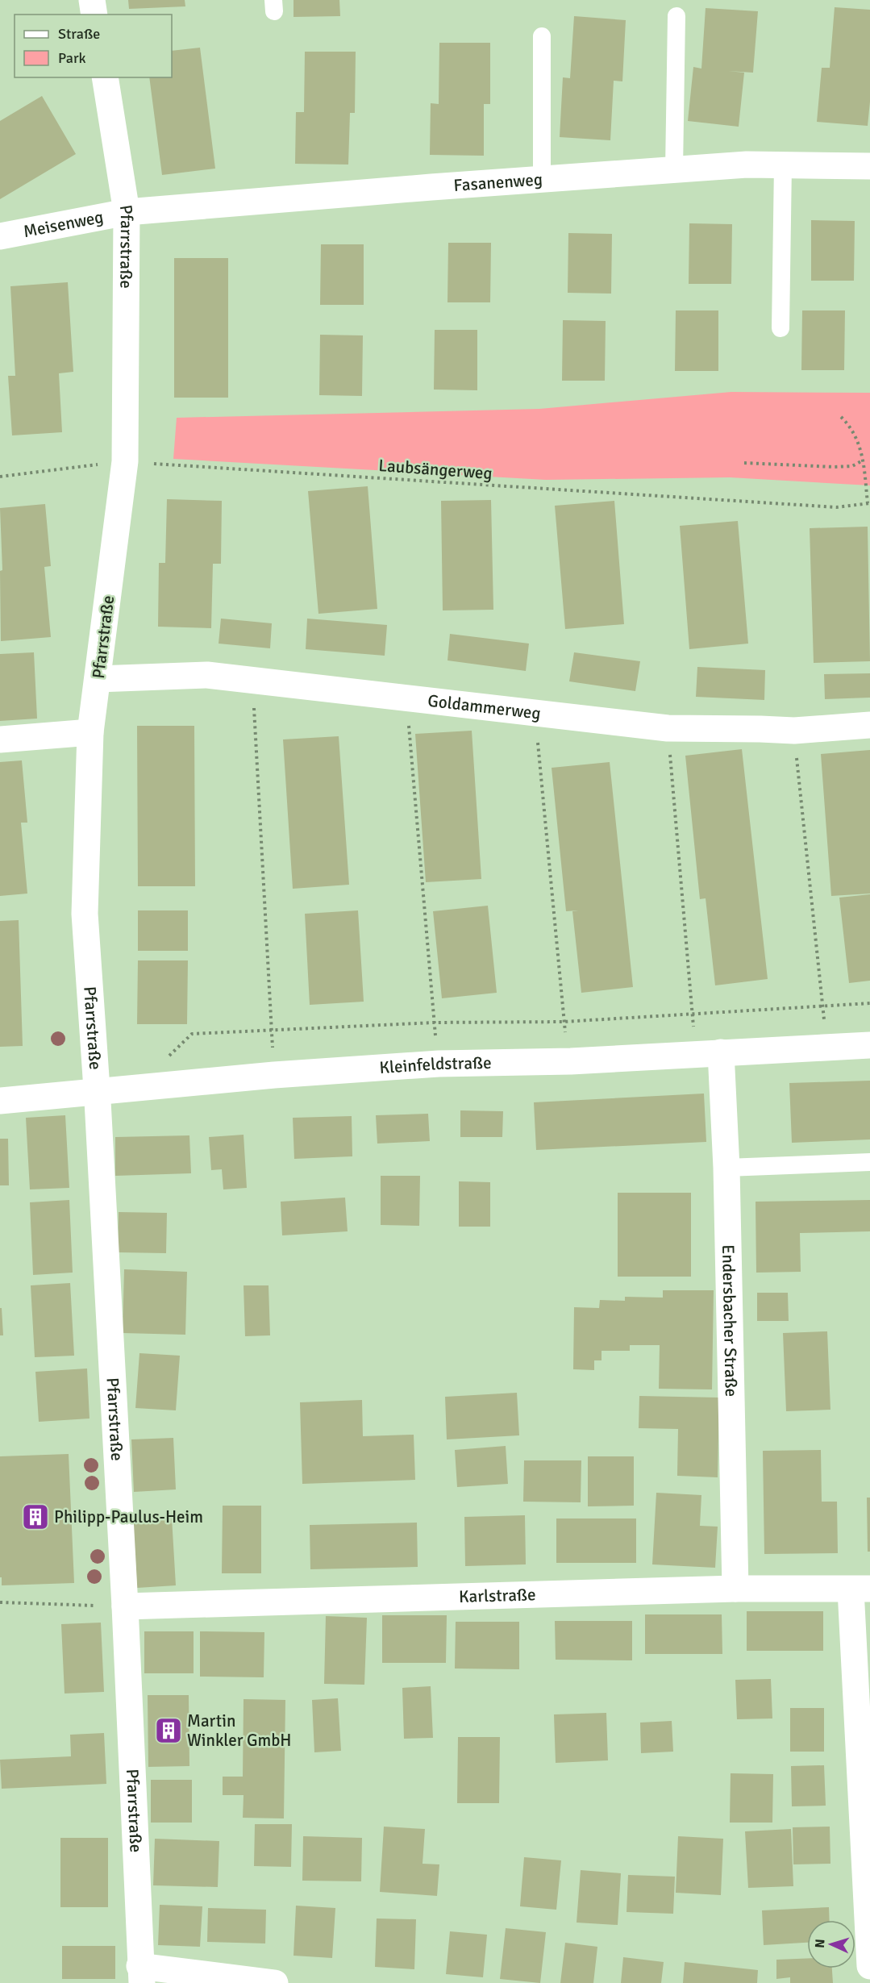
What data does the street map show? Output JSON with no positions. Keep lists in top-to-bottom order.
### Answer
{
  "streets": {
    "street": [
      "Fasanenweg",
      "Meisenweg",
      "Pfarrstraße",
      "Goldammerweg",
      "Kleinfeldstraße",
      "Endersbacher Straße",
      "Karlstraße"
    ],
    "path": ["Laubsängerweg"]
  },
  "crossings": [
    ["Fasanenweg", "Meisenweg"],
    ["Fasanenweg", "Pfarrstraße"],
    ["Meisenweg", "Pfarrstraße"],
    ["Pfarrstraße", "Laubsängerweg"],
    ["Pfarrstraße", "Goldammerweg"],
    ["Pfarrstraße", "Kleinfeldstraße"],
    ["Pfarrstraße", "Karlstraße"],
    ["Kleinfeldstraße", "Endersbacher Straße"],
    ["Endersbacher Straße", "Karlstraße"]
  ],
  "places": {
    "building": ["Philipp-Paulus-Heim", "Martin Winkler GmbH"]
  },
  "legend": ["Straße", "Park"],
  "north": "left"
}
